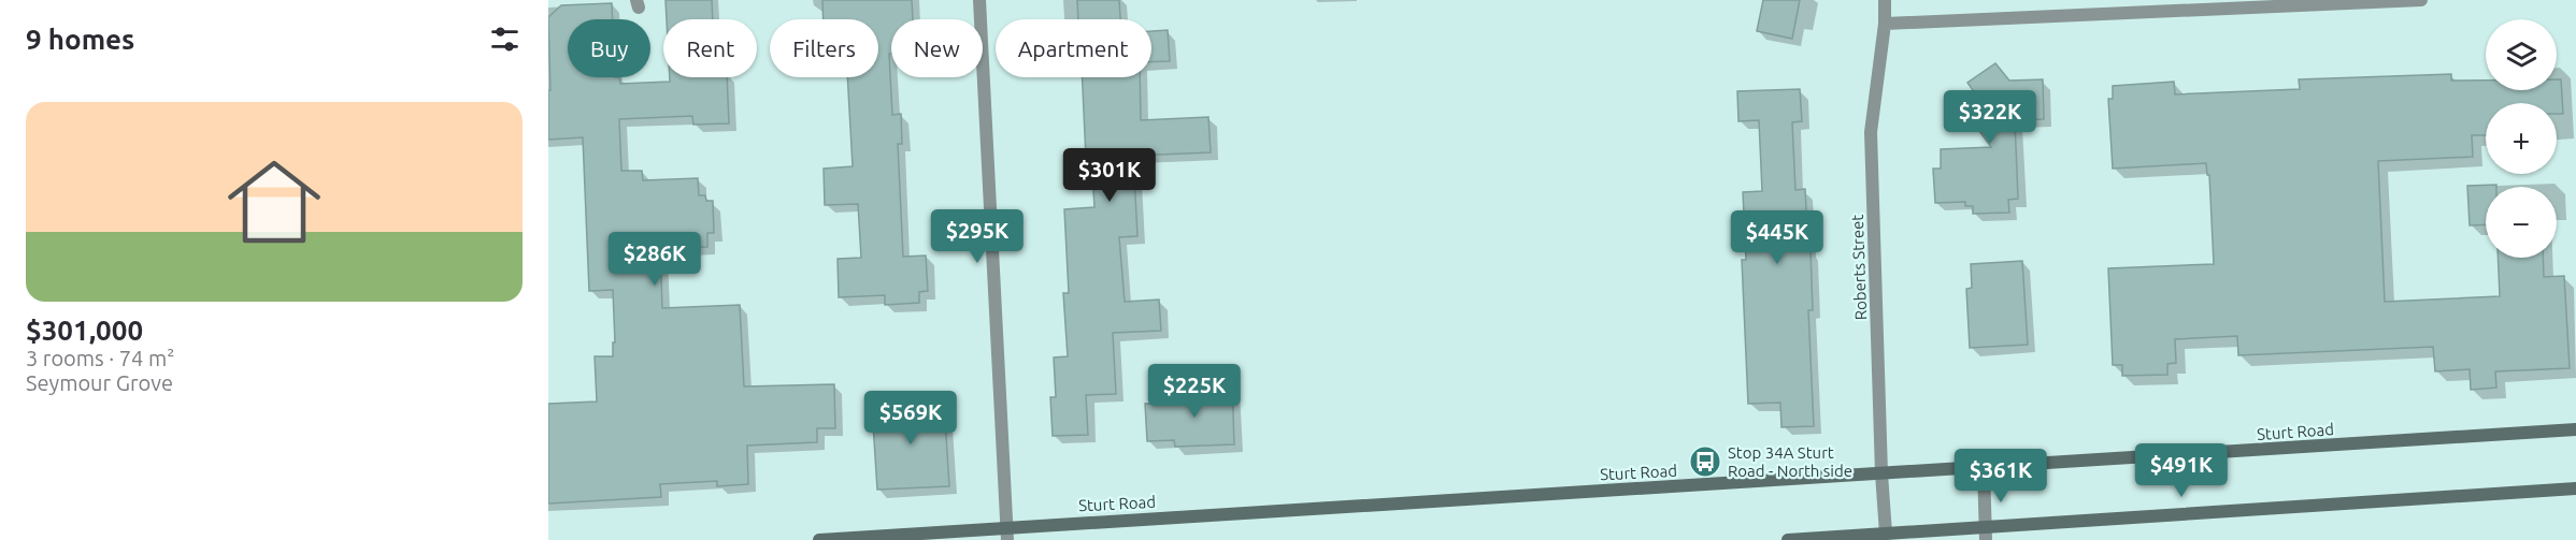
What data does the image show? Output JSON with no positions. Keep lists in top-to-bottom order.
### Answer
{
  "streets": {
    "main road": ["Sturt Road"],
    "street": ["Roberts Street"]
  },
  "crossings": [
    ["Roberts Street", "Sturt Road"]
  ],
  "places": {
    "bus stop": ["Stop 34A Sturt Road - North side"]
  },
  "page": {
    "heading": "9 homes",
    "map_buttons": ["+", "−"],
    "chip": [
      "Buy",
      "Rent",
      "Filters",
      "New",
      "Apartment"
    ],
    "list": [
      {
        "name": "$301,000",
        "note": "3 rooms · 74 m² · Seymour Grove"
      }
    ],
    "price": [
      "$322K",
      "$301K",
      "$295K",
      "$445K",
      "$286K",
      "$225K",
      "$569K",
      "$491K",
      "$361K"
    ]
  }
}
